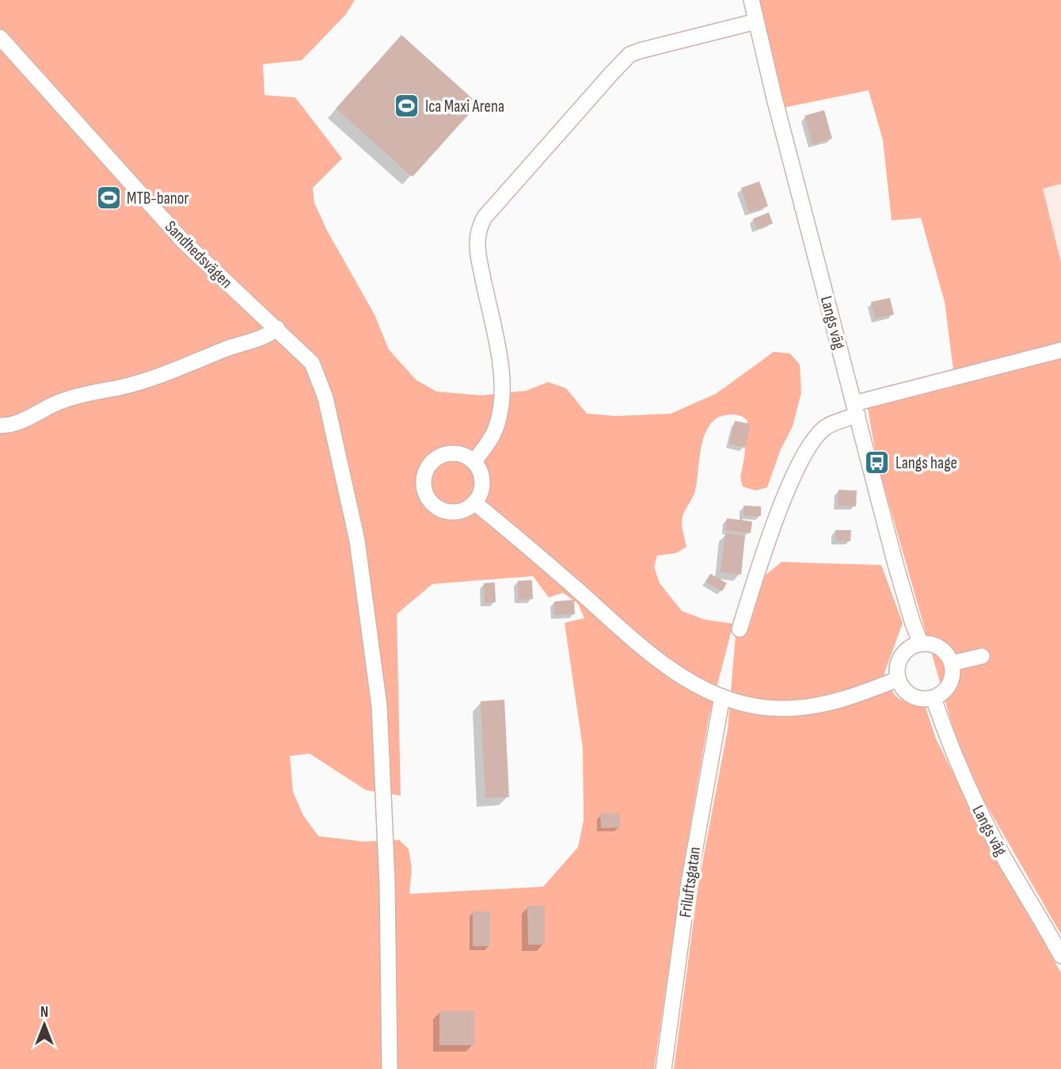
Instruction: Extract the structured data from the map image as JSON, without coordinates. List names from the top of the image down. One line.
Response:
{"streets":{"street":["Sandhedsvägen","Langs väg","Friluftsgatan"]},"places":{"sports":["Ica Maxi Arena","MTB-banor"],"bus stop":["Langs hage"]},"north":"top"}
